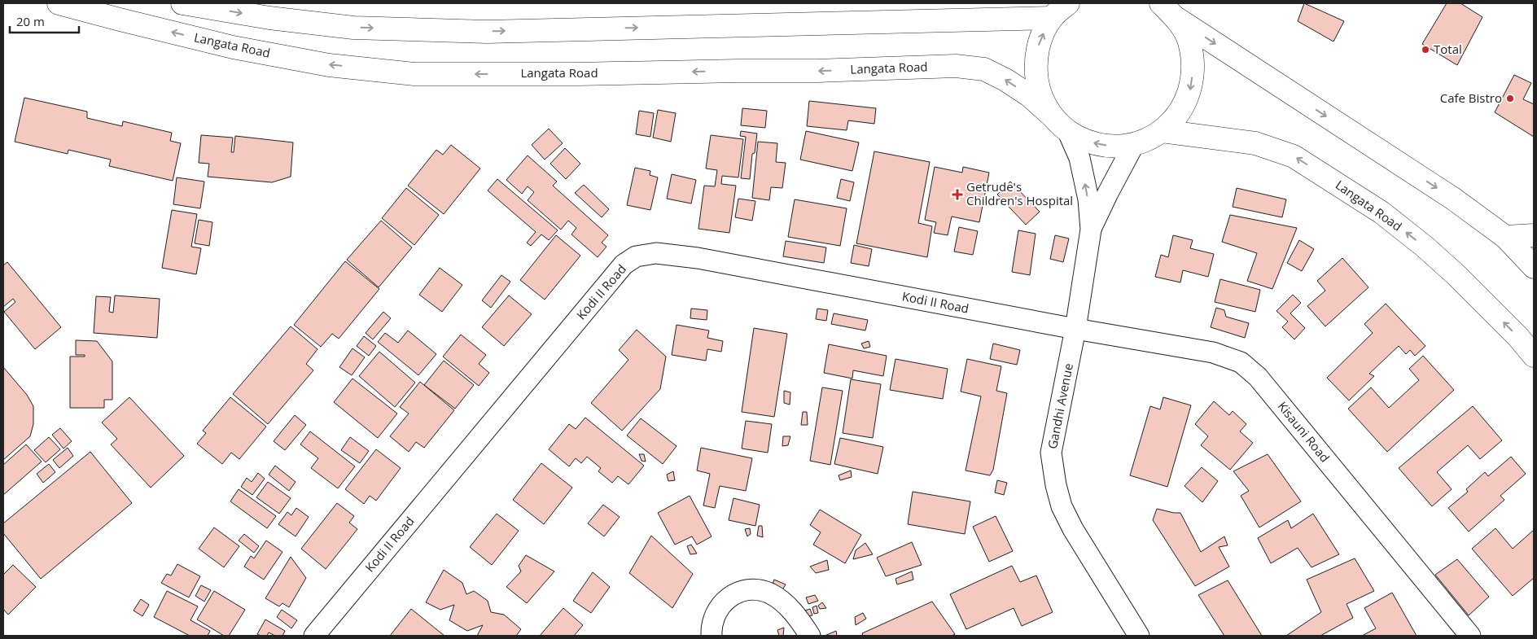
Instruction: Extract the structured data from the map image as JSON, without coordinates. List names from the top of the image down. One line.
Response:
{"streets":{"main road":["Langata Road"],"street":["Kodi II Road","Gandhi Avenue","Kisauni Road"]},"crossings":[["Kodi II Road","Gandhi Avenue"],["Kodi II Road","Kisauni Road"],["Gandhi Avenue","Kisauni Road"]],"places":{"other":["Total","Cafe Bistro"],"health":["Getrude's Children's Hospital"]},"scale_bar":"20 m"}
